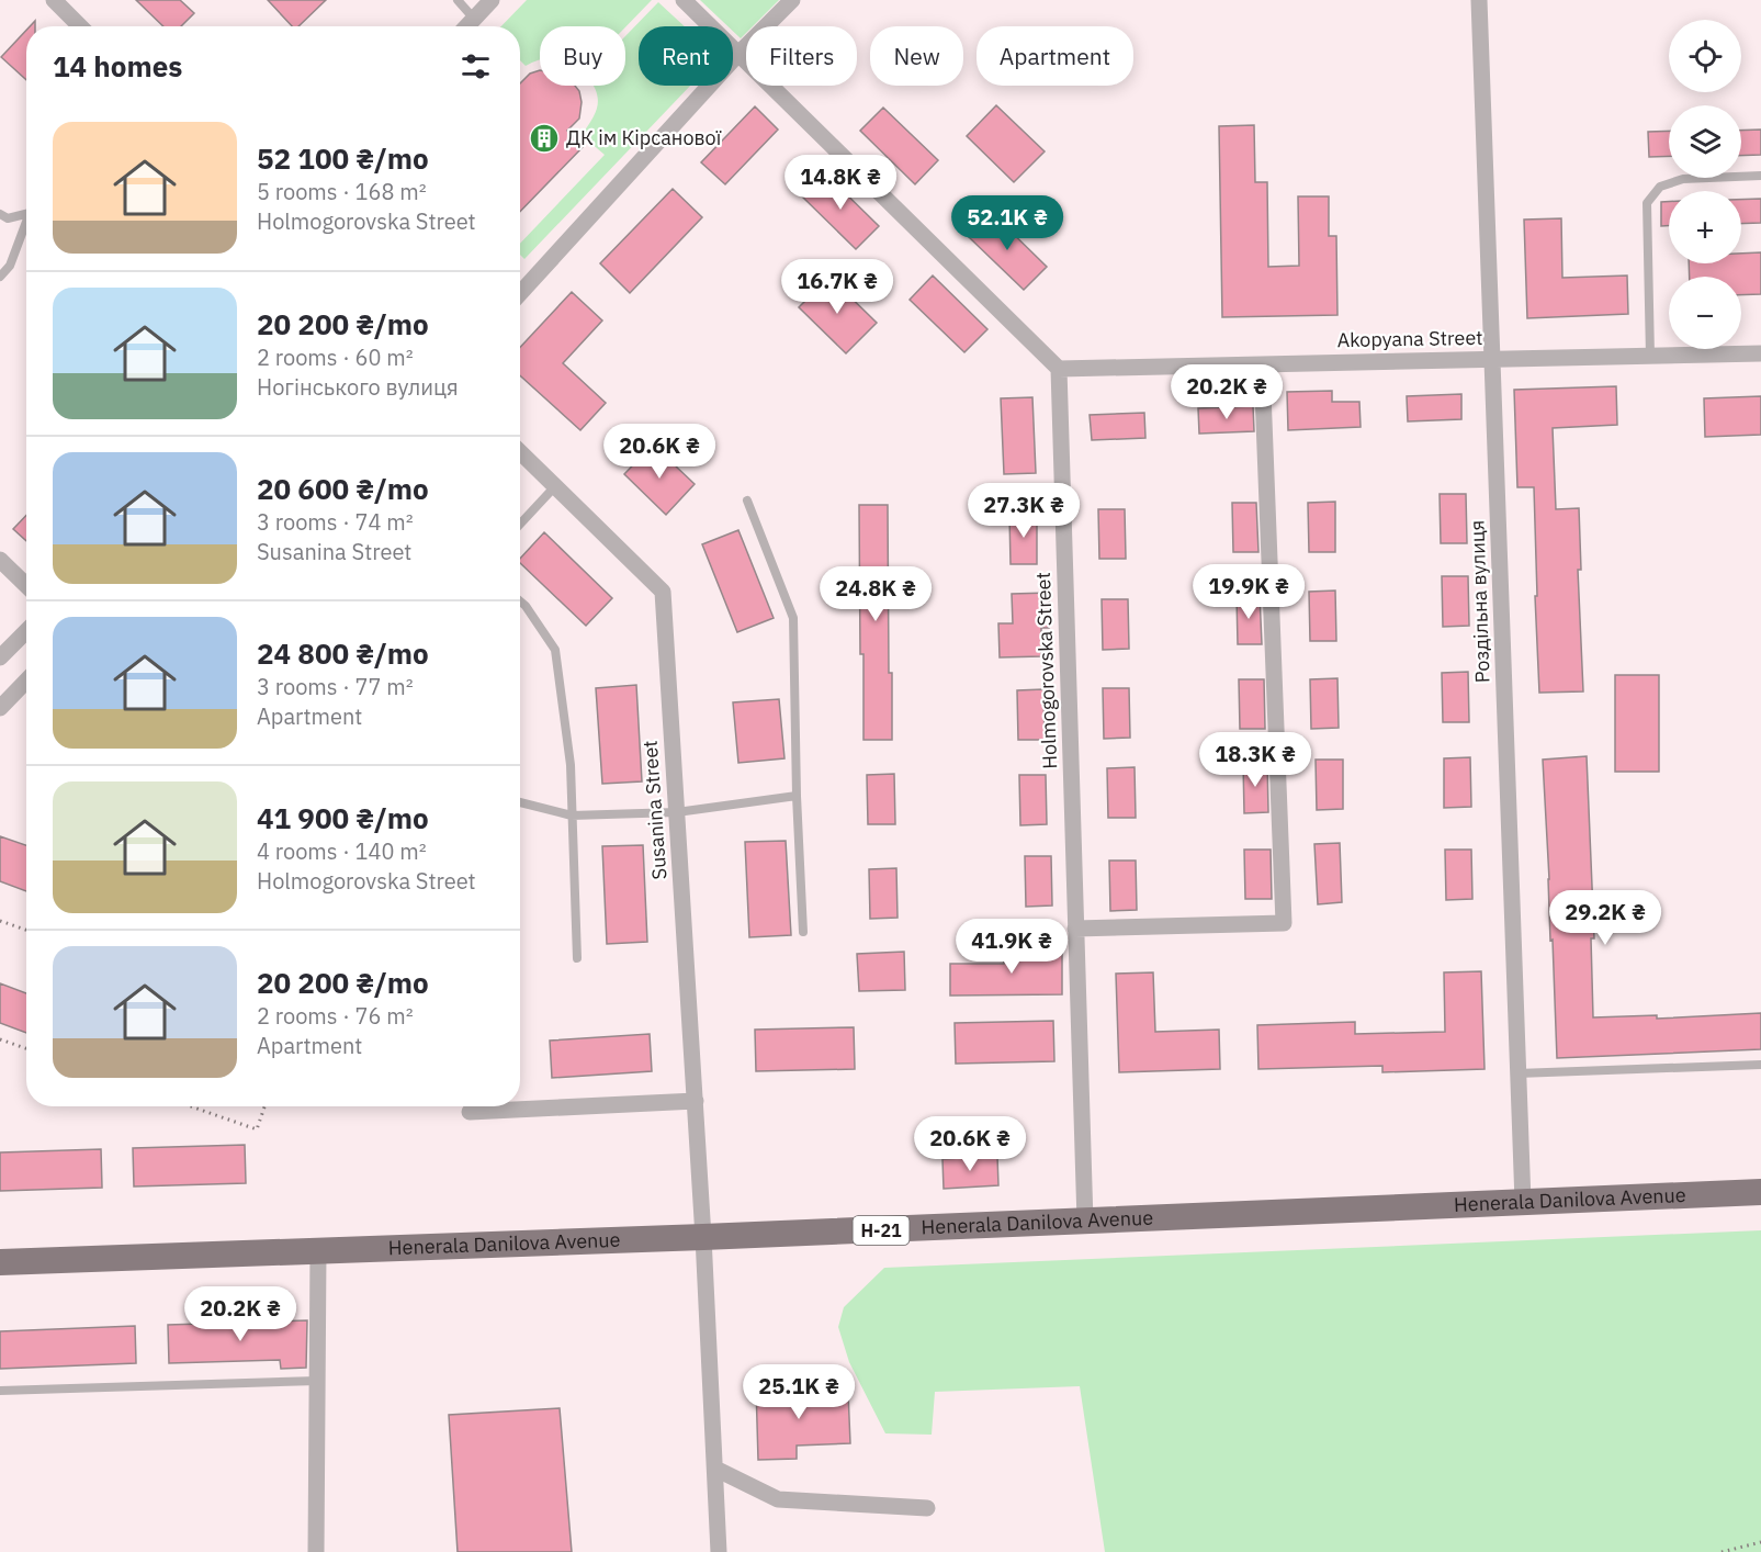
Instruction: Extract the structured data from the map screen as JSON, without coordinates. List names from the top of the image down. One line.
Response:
{"streets":{"main road":["Henerala Danilova Avenue","Н-21"],"street":["Akopyana Street","Роздільна вулиця","Holmogorovska Street","Susanina Street"]},"crossings":[["Akopyana Street","Роздільна вулиця"],["Akopyana Street","Holmogorovska Street"],["Роздільна вулиця","Henerala Danilova Avenue"],["Holmogorovska Street","Henerala Danilova Avenue"],["Susanina Street","Henerala Danilova Avenue"]],"places":{"building":["ДК ім Кірсанової"]},"page":{"map_buttons":["+","−"],"chip":["Buy","Rent","Filters","New","Apartment"],"heading":"14 homes","list":[{"name":"52 100 ₴/mo","note":"5 rooms · 168 m² · Holmogorovska Street"},{"name":"20 200 ₴/mo","note":"2 rooms · 60 m² · Ногінського вулиця"},{"name":"20 600 ₴/mo","note":"3 rooms · 74 m² · Susanina Street"},{"name":"24 800 ₴/mo","note":"3 rooms · 77 m² · Apartment"},{"name":"41 900 ₴/mo","note":"4 rooms · 140 m² · Holmogorovska Street"},{"name":"20 200 ₴/mo","note":"2 rooms · 76 m² · Apartment"}],"price":["14.8K ₴","52.1K ₴","16.7K ₴","20.2K ₴","20.6K ₴","27.3K ₴","19.9K ₴","24.8K ₴","18.3K ₴","29.2K ₴","41.9K ₴","20.6K ₴","20.2K ₴","25.1K ₴"]}}
